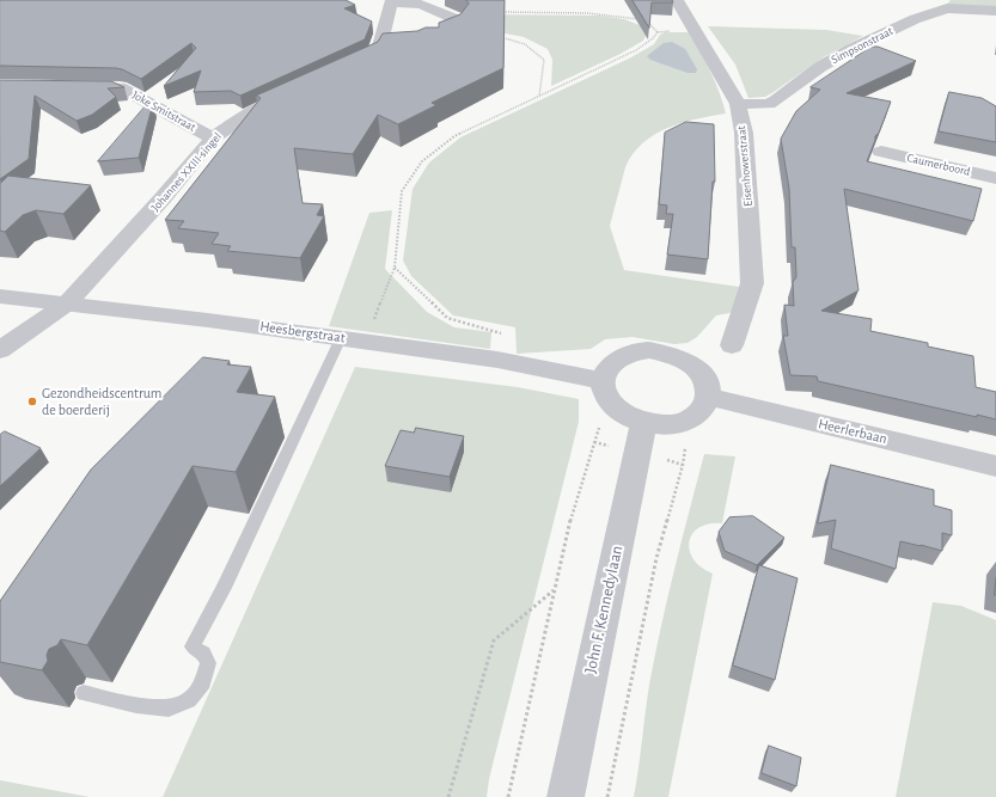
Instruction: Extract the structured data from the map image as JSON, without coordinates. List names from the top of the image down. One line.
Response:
{"streets":{"street":["Simpsonstraat","Joke Smitstraat","Caumerboord","Eisenhowerstraat","Johannes XXIII-singel","Heesbergstraat","Heerlerbaan","John F. Kennedylaan"]},"crossings":[["Simpsonstraat","Eisenhowerstraat"],["Joke Smitstraat","Johannes XXIII-singel"],["Johannes XXIII-singel","Heesbergstraat"],["Heesbergstraat","Heerlerbaan"],["Heesbergstraat","John F. Kennedylaan"],["Heerlerbaan","John F. Kennedylaan"]],"places":["Gezondheidscentrum de boerderij"]}
